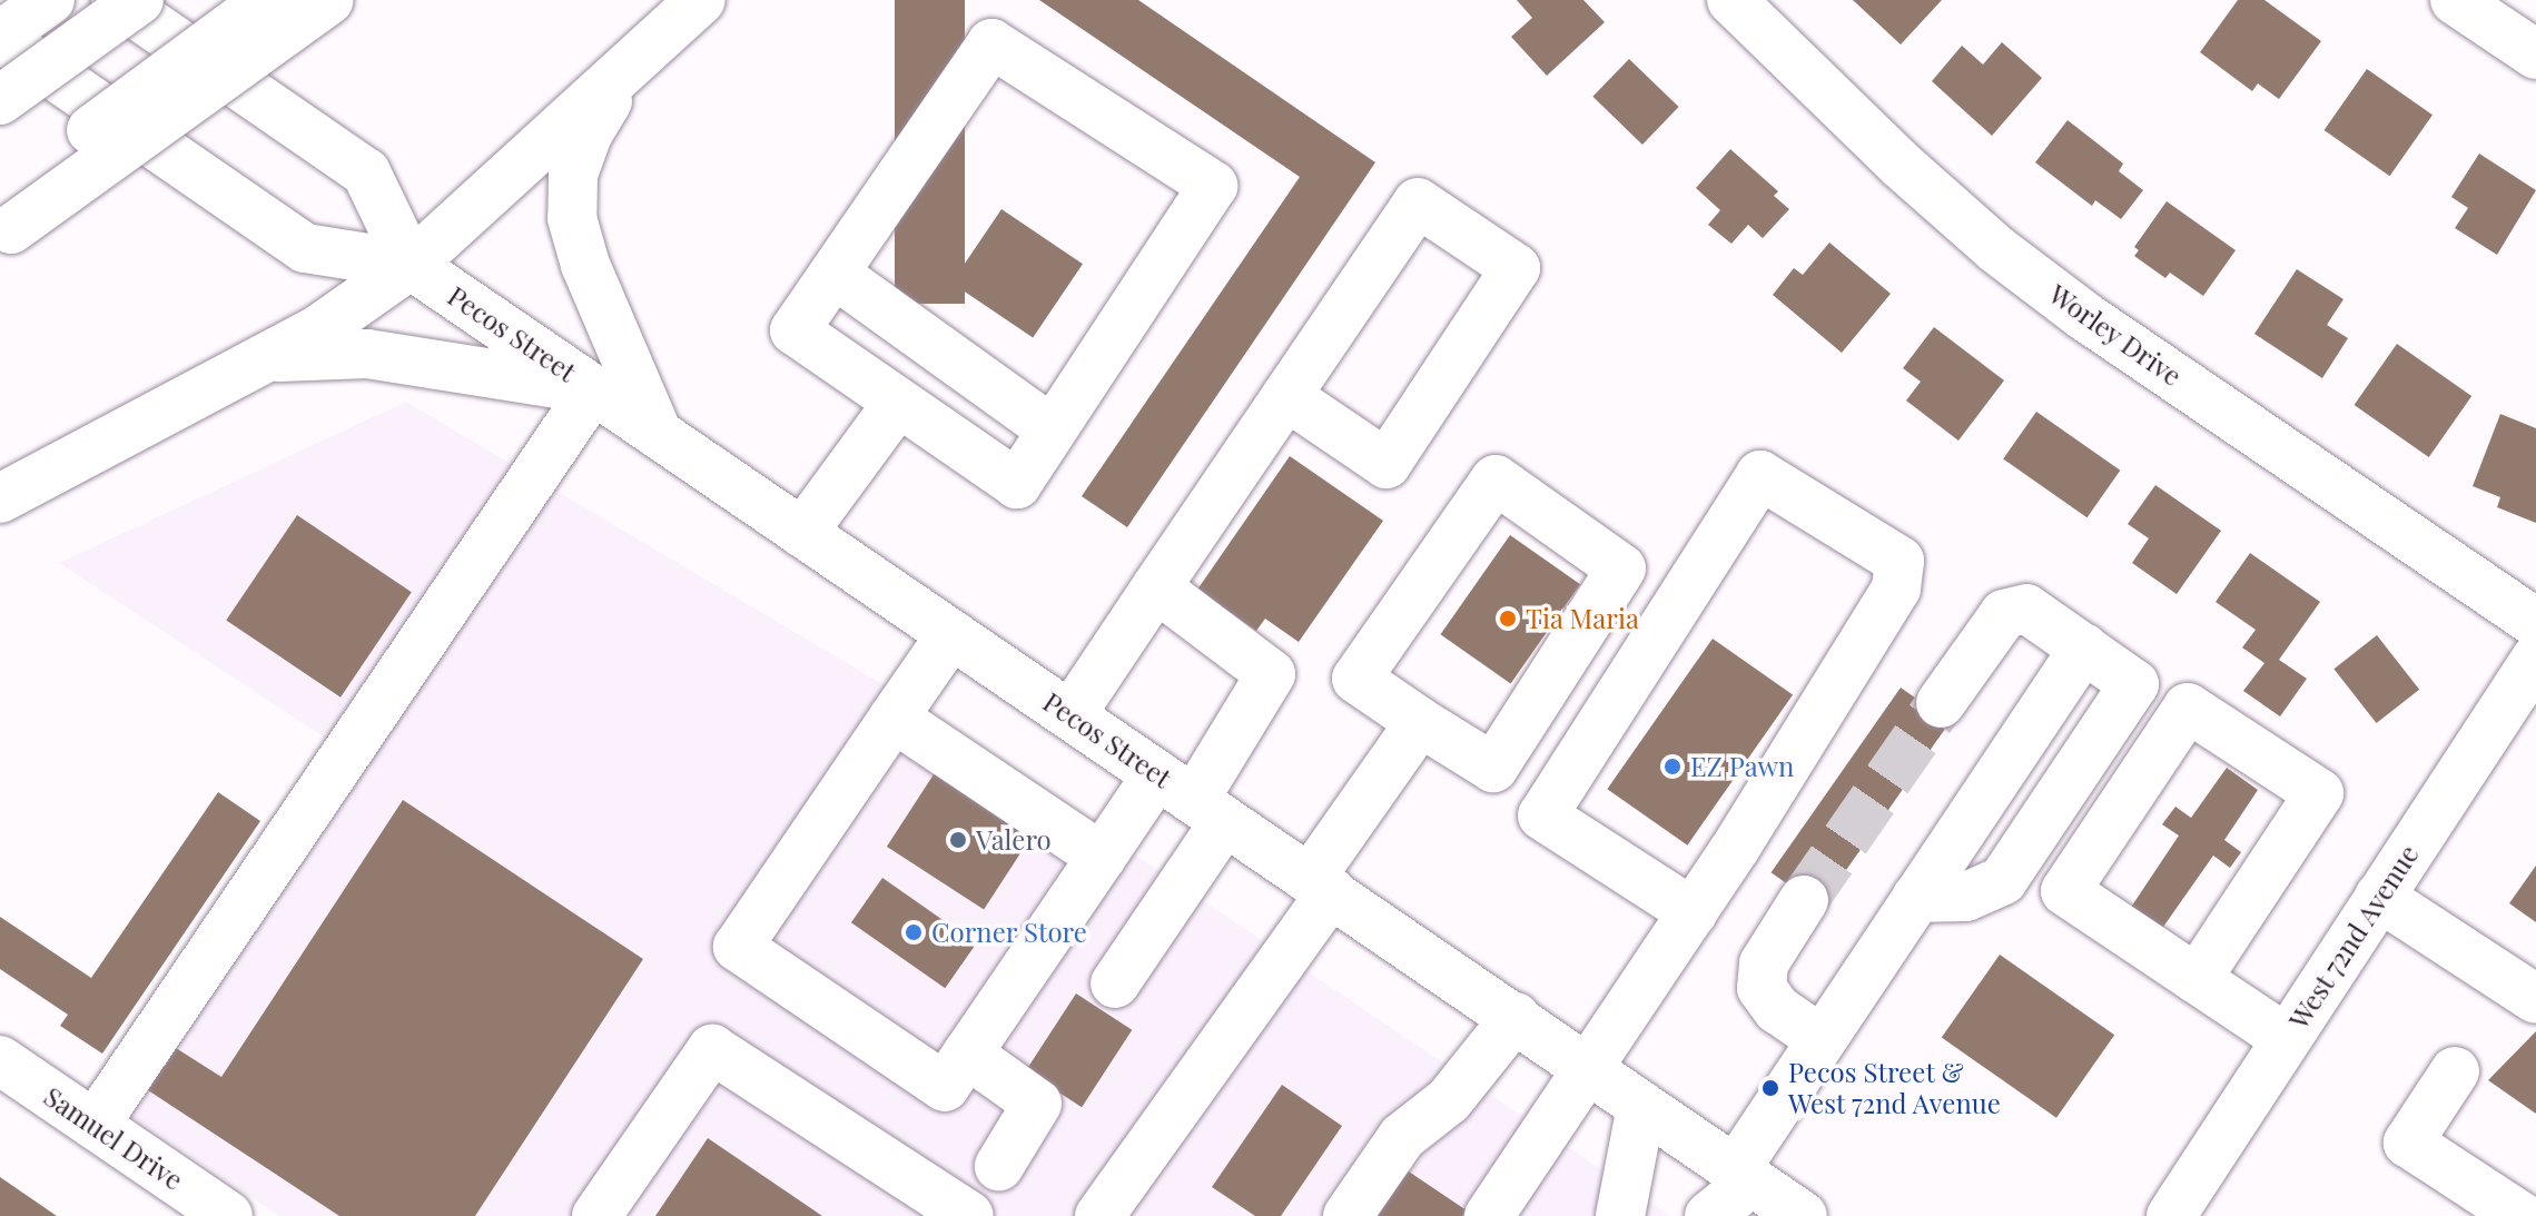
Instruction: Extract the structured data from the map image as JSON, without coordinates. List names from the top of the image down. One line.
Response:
{"streets":{"main road":["Pecos Street","Worley Drive","West 72nd Avenue","Samuel Drive"]},"places":["Tia Maria","EZ Pawn","Valero","Corner Store","Pecos Street & West 72nd Avenue"]}
